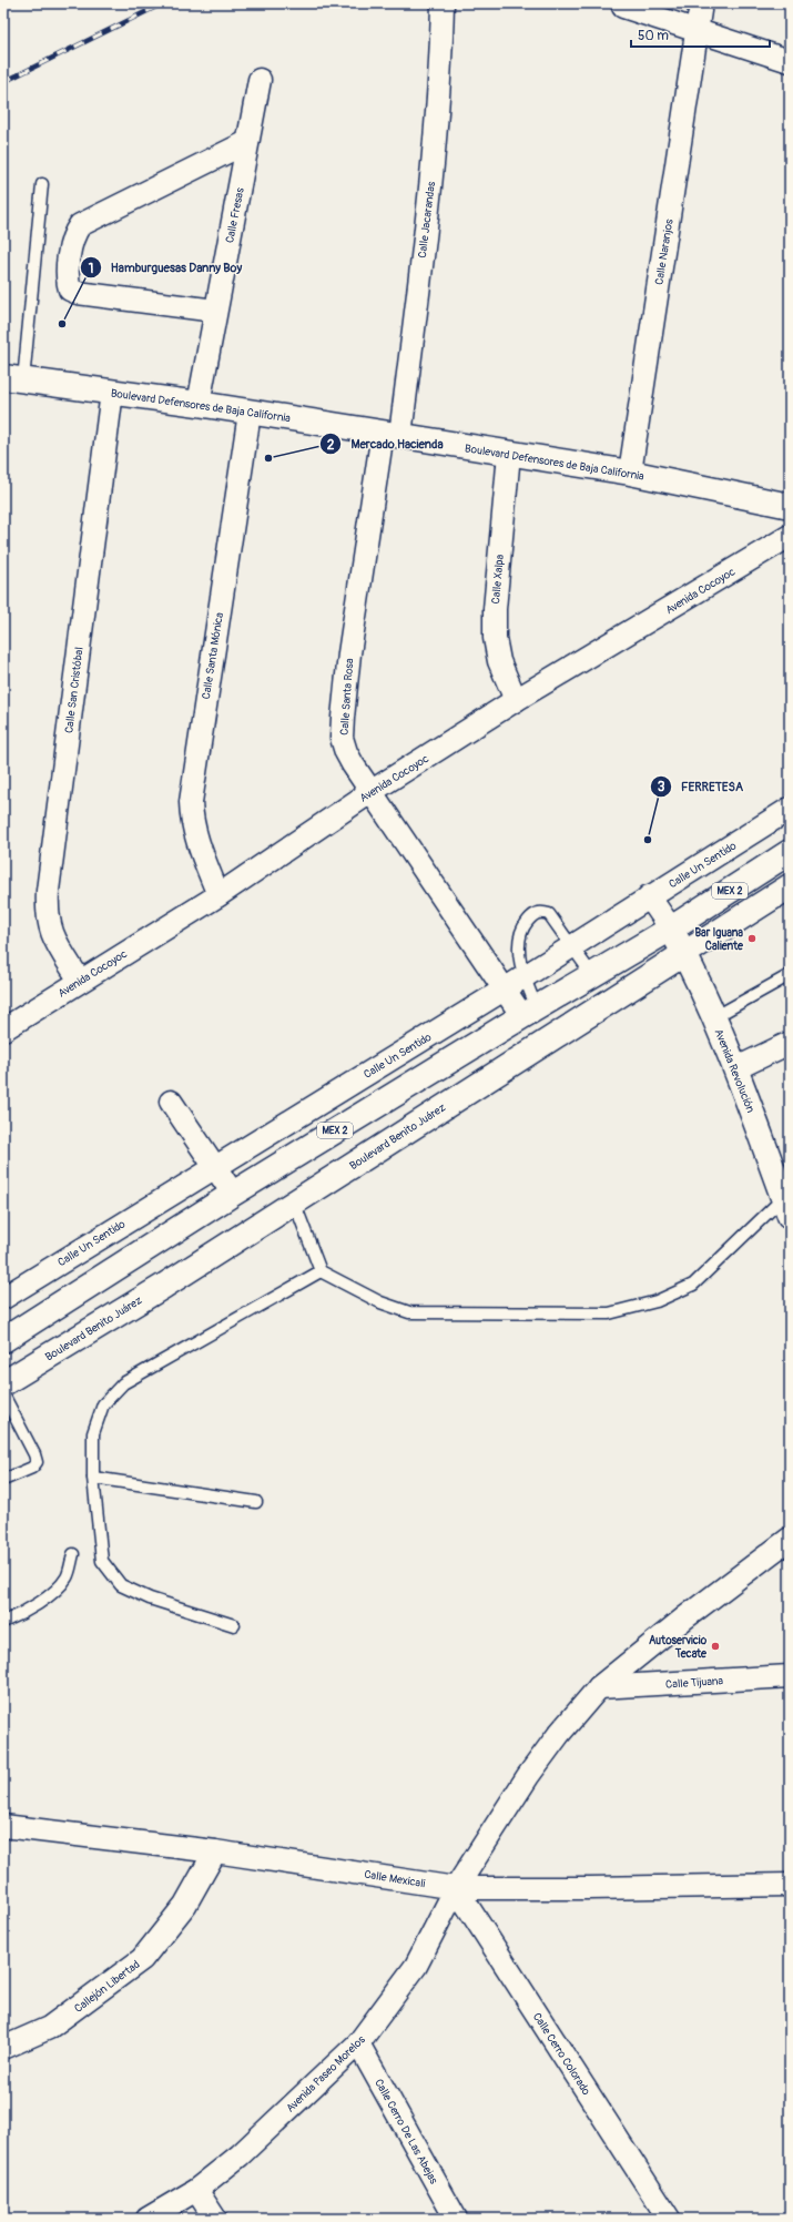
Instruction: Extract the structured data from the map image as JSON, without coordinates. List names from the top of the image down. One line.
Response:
{"streets":{"main road":["Boulevard Defensores de Baja California","MEX 2","Avenida Revolución","Boulevard Benito Juárez"],"street":["Calle Fresas","Calle Jacarandas","Calle Naranjos","Calle Xalpa","Avenida Cocoyoc","Calle Santa Mónica","Calle San Cristóbal","Calle Santa Rosa","Calle Un Sentido","Calle Tijuana","Calle Mexicali","Callejón Libertad","Calle Cerro Colorado","Avenida Paseo Morelos","Calle Cerro De Las Abejas"]},"crossings":[["Calle Fresas","Boulevard Defensores de Baja California"],["Calle Jacarandas","Boulevard Defensores de Baja California"],["Calle Jacarandas","Calle Santa Rosa"],["Calle Naranjos","Boulevard Defensores de Baja California"],["Boulevard Defensores de Baja California","Calle Xalpa"],["Boulevard Defensores de Baja California","Calle Santa Mónica"],["Boulevard Defensores de Baja California","Calle San Cristóbal"],["Boulevard Defensores de Baja California","Calle Santa Rosa"],["Calle Xalpa","Avenida Cocoyoc"],["Avenida Cocoyoc","Calle Santa Mónica"],["Avenida Cocoyoc","Calle San Cristóbal"],["Avenida Cocoyoc","Calle Santa Rosa"],["Calle Santa Rosa","Calle Un Sentido"],["Calle Santa Rosa","MEX 2"],["MEX 2","Avenida Revolución"],["Avenida Revolución","Boulevard Benito Juárez"],["Calle Tijuana","Avenida Paseo Morelos"],["Calle Mexicali","Callejón Libertad"],["Calle Mexicali","Calle Cerro Colorado"],["Calle Mexicali","Avenida Paseo Morelos"],["Calle Cerro Colorado","Avenida Paseo Morelos"],["Avenida Paseo Morelos","Calle Cerro De Las Abejas"]],"places":["Hamburguesas Danny Boy","Mercado Hacienda","FERRETESA","Bar Iguana Caliente","Autoservicio Tecate"],"scale_bar":"50 m"}
